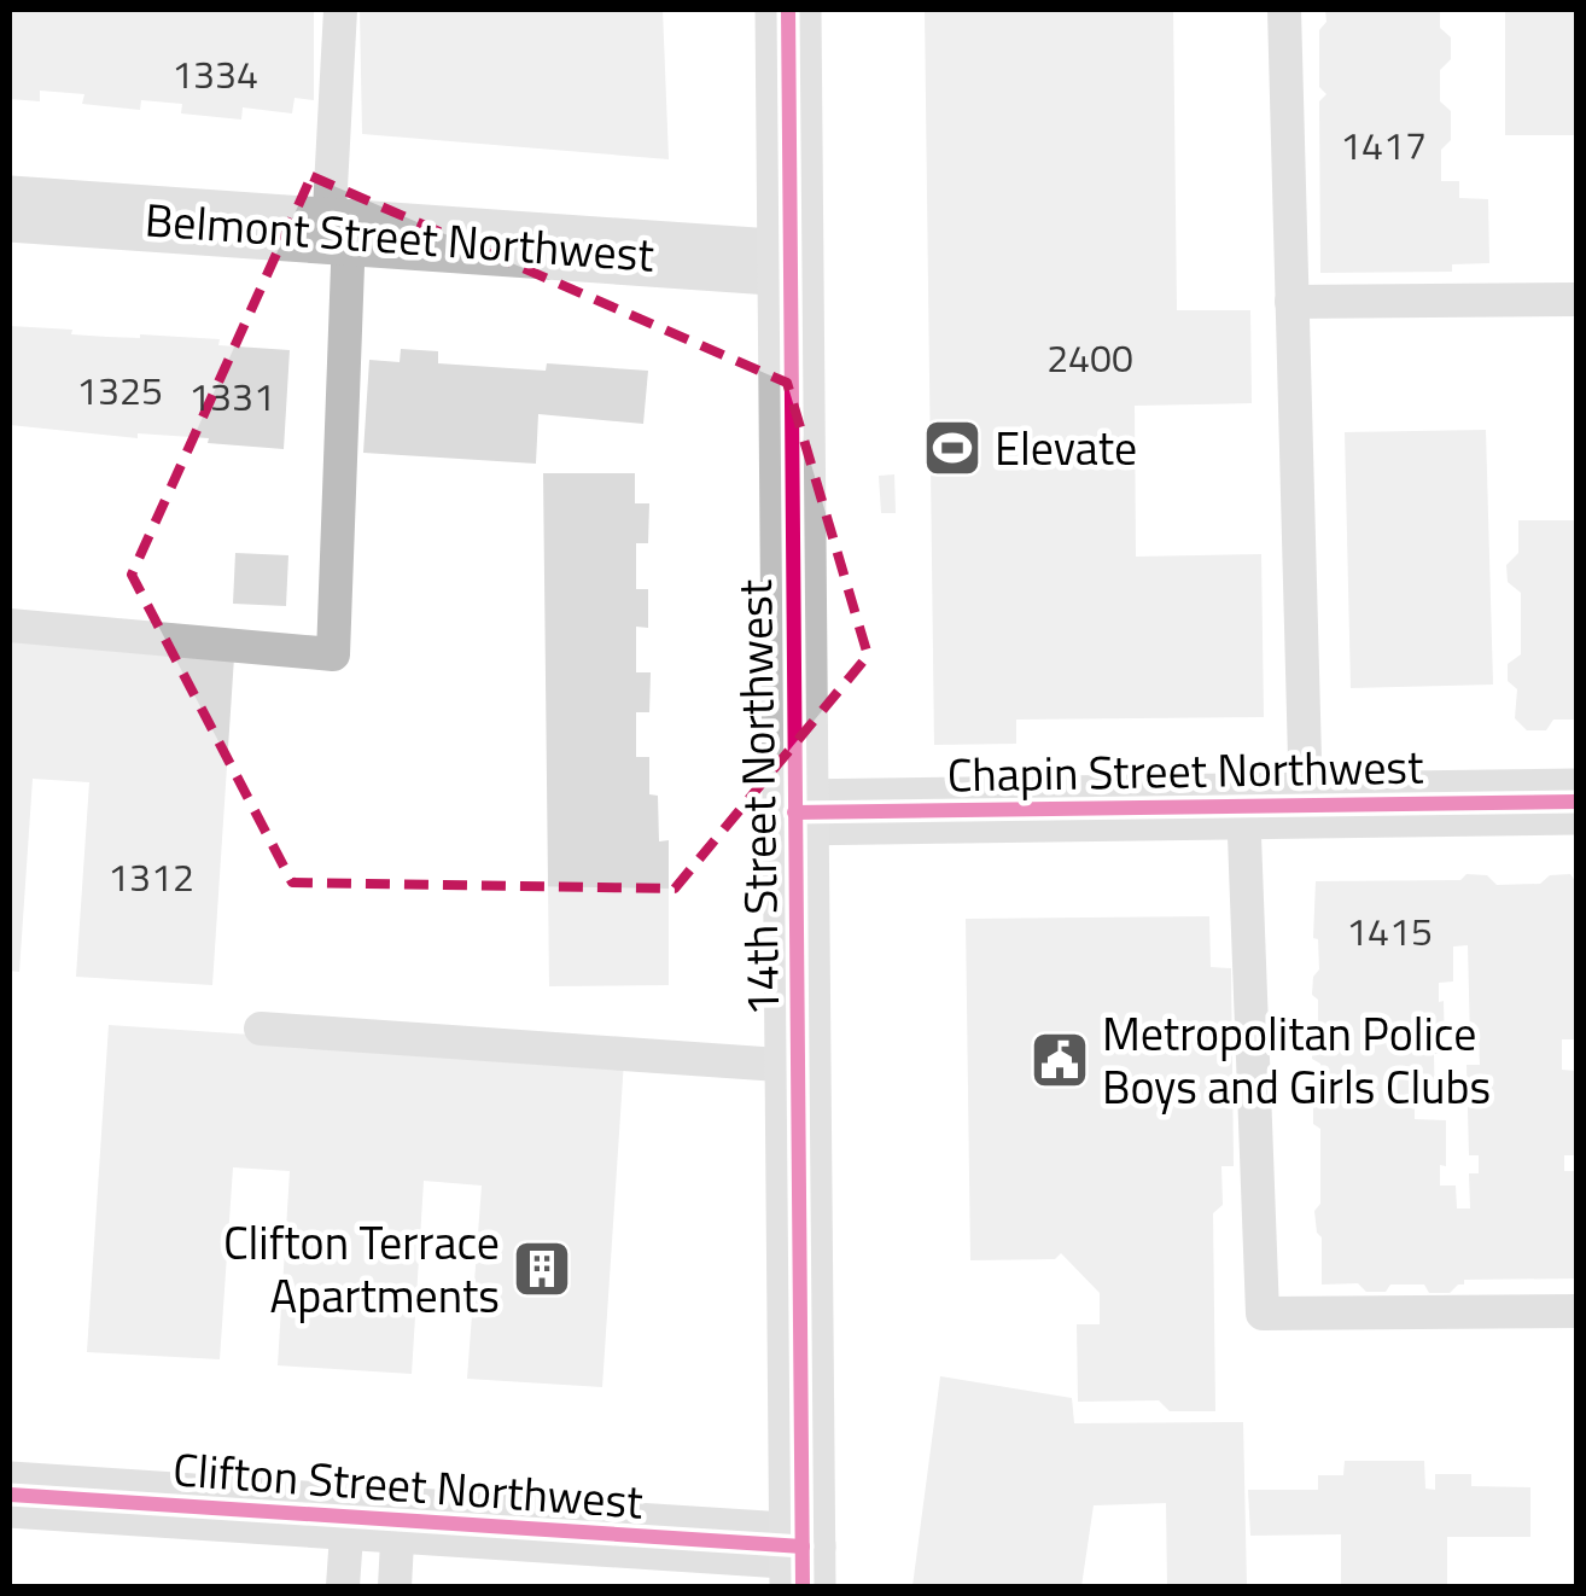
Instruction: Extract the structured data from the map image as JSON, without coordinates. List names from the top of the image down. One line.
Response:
{"streets":{"main road":["14th Street Northwest"],"street":["Belmont Street Northwest","Chapin Street Northwest","Clifton Street Northwest"]},"crossings":[["Belmont Street Northwest","14th Street Northwest"],["Chapin Street Northwest","14th Street Northwest"],["14th Street Northwest","Clifton Street Northwest"]],"places":{"sports":["Elevate"],"public building":["Metropolitan Police Boys and Girls Clubs"],"building":["Clifton Terrace Apartments"]},"house_numbers":["1334","1417","2400","1325","1331","1312","1415"]}
